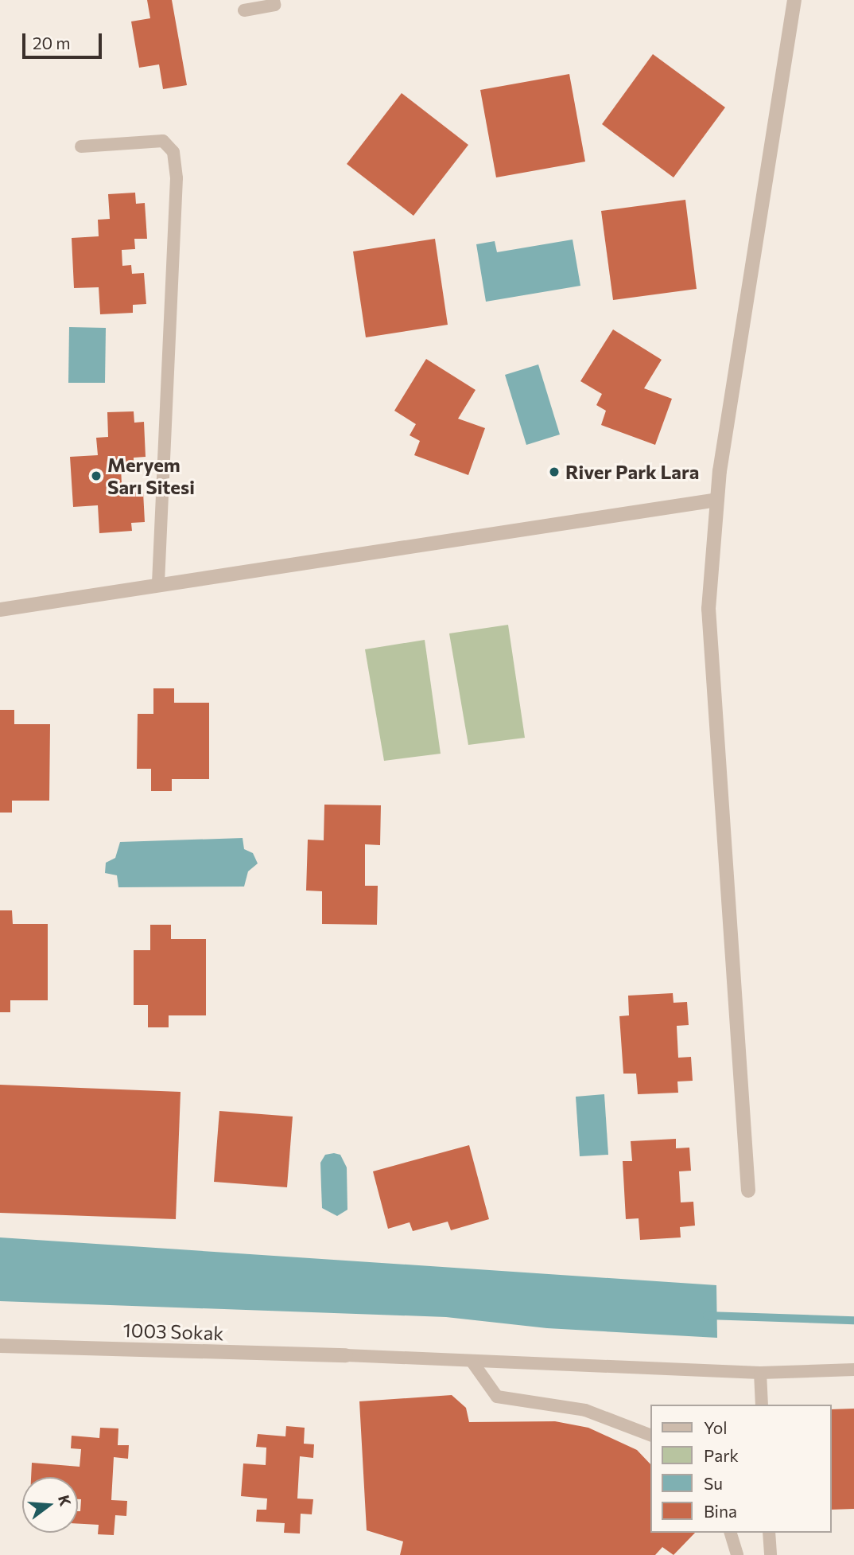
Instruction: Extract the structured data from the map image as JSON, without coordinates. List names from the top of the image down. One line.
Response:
{"streets":{"street":["1003 Sokak"]},"places":["River Park Lara","Meryem Sarı Sitesi"],"legend":["Yol","Park","Su","Bina"],"scale_bar":"20 m","north":"right"}
